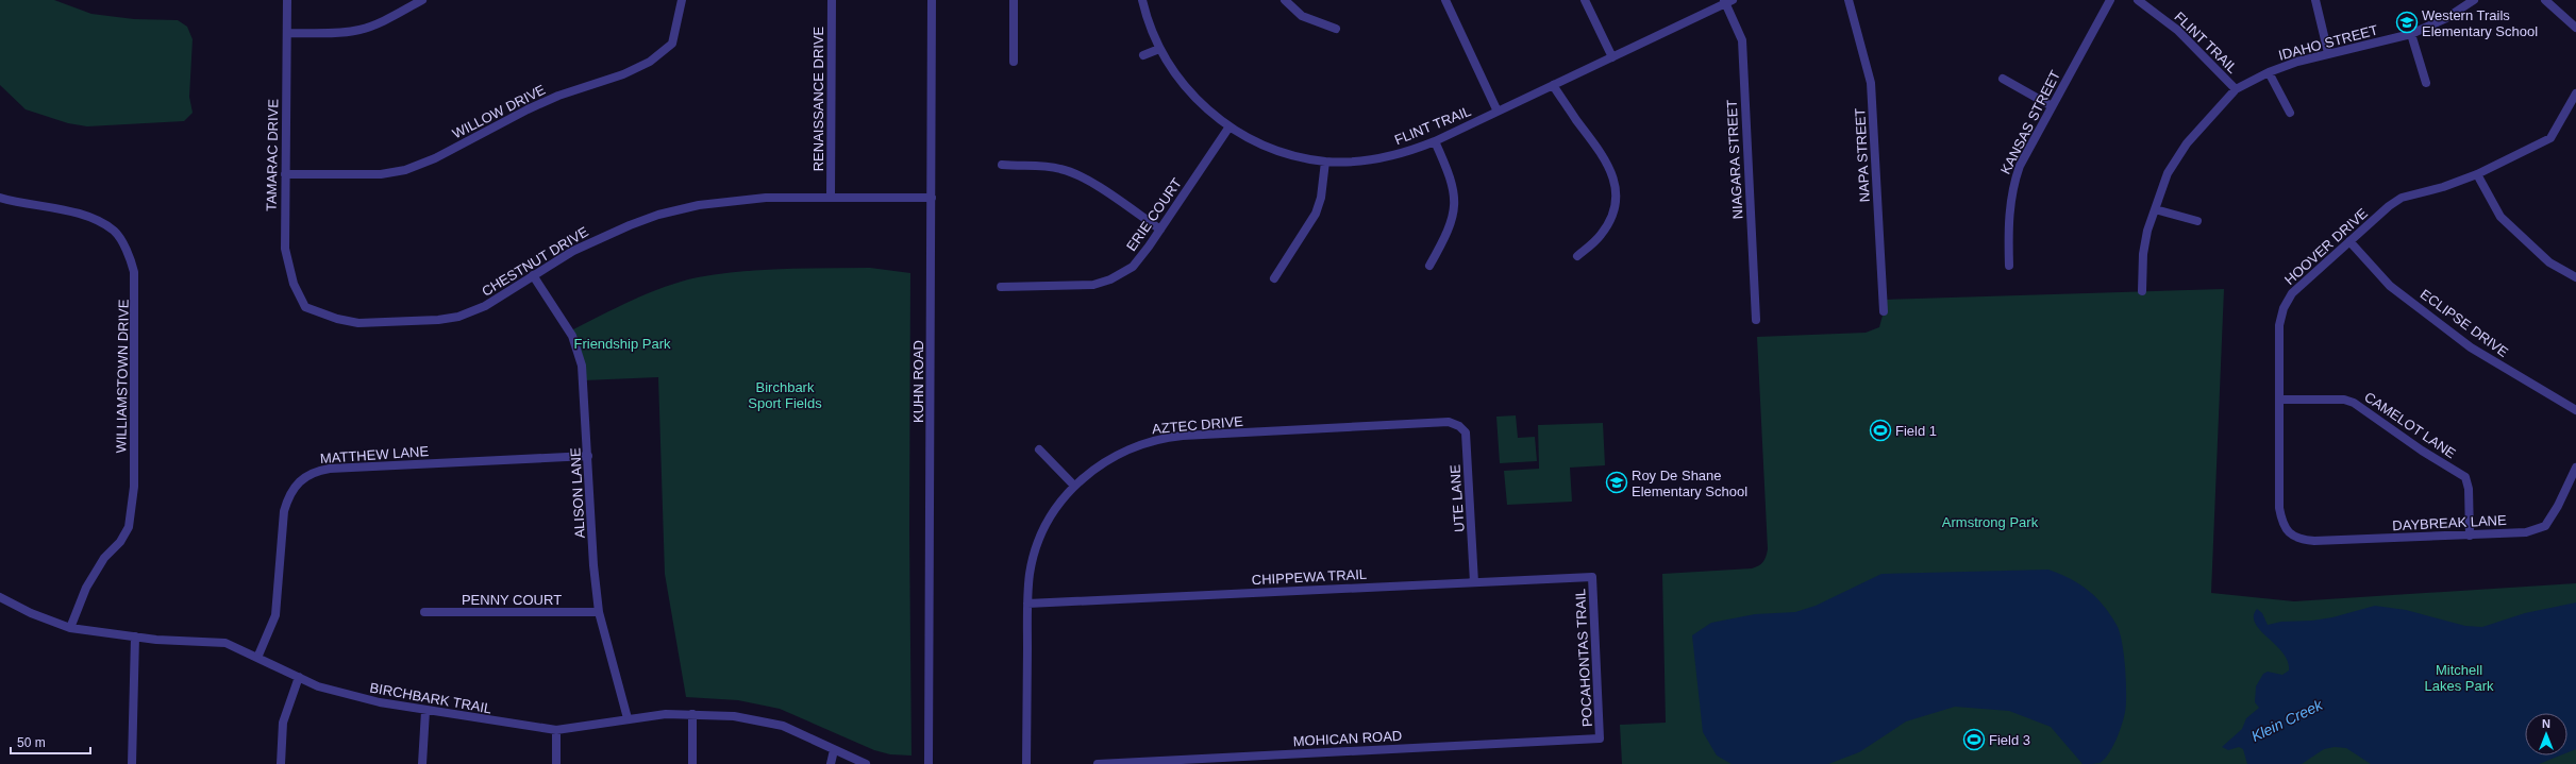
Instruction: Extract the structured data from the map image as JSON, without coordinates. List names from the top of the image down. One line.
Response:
{"streets":{"street":["FLINT TRAIL","IDAHO STREET","RENAISSANCE DRIVE","WILLOW DRIVE","KANSAS STREET","TAMARAC DRIVE","NAPA STREET","NIAGARA STREET","ERIE COURT","HOOVER DRIVE","CHESTNUT DRIVE","ECLIPSE DRIVE","WILLIAMSTOWN DRIVE","KUHN ROAD","AZTEC DRIVE","CAMELOT LANE","MATTHEW LANE","ALISON LANE","UTE LANE","DAYBREAK LANE","CHIPPEWA TRAIL","PENNY COURT","POCAHONTAS TRAIL","BIRCHBARK TRAIL","MOHICAN ROAD"]},"crossings":[["FLINT TRAIL","IDAHO STREET"],["FLINT TRAIL","NIAGARA STREET"],["FLINT TRAIL","ERIE COURT"],["RENAISSANCE DRIVE","CHESTNUT DRIVE"],["WILLOW DRIVE","TAMARAC DRIVE"],["TAMARAC DRIVE","CHESTNUT DRIVE"],["HOOVER DRIVE","ECLIPSE DRIVE"],["HOOVER DRIVE","CAMELOT LANE"],["HOOVER DRIVE","DAYBREAK LANE"],["CHESTNUT DRIVE","KUHN ROAD"],["CHESTNUT DRIVE","ALISON LANE"],["WILLIAMSTOWN DRIVE","BIRCHBARK TRAIL"],["AZTEC DRIVE","UTE LANE"],["AZTEC DRIVE","CHIPPEWA TRAIL"],["CAMELOT LANE","DAYBREAK LANE"],["MATTHEW LANE","ALISON LANE"],["MATTHEW LANE","BIRCHBARK TRAIL"],["ALISON LANE","PENNY COURT"],["ALISON LANE","BIRCHBARK TRAIL"],["UTE LANE","CHIPPEWA TRAIL"],["CHIPPEWA TRAIL","POCAHONTAS TRAIL"],["POCAHONTAS TRAIL","MOHICAN ROAD"]],"water":["Klein Creek"],"parks":["Friendship Park","Birchbark Sport Fields","Armstrong Park","Mitchell Lakes Park"],"places":{"school or university":["Western Trails Elementary School","Roy De Shane Elementary School"],"sports":["Field 1","Field 3"]},"scale_bar":"50 m","north":"top"}
